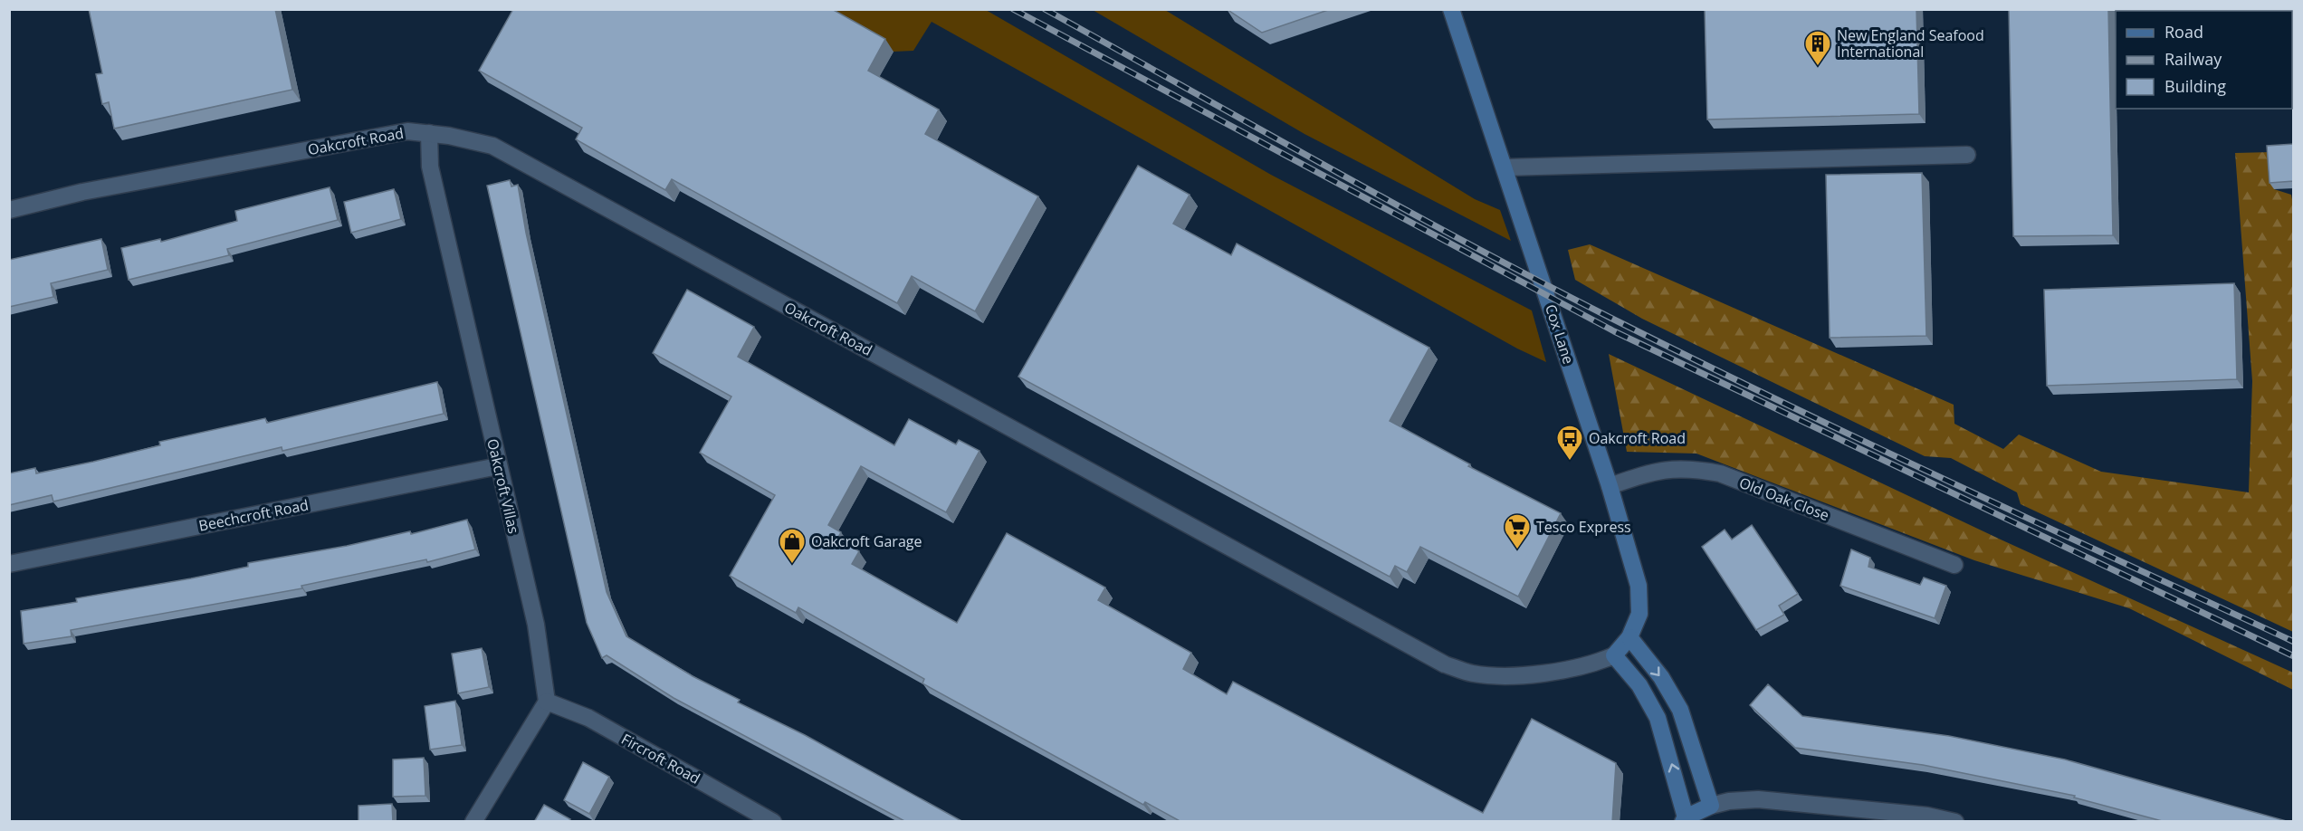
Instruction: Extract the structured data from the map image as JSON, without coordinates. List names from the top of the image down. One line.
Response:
{"streets":{"street":["Oakcroft Road","Cox Lane","Oakcroft Villas","Old Oak Close","Beechcroft Road","Fircroft Road"]},"crossings":[["Oakcroft Road","Cox Lane"],["Oakcroft Road","Oakcroft Villas"],["Cox Lane","Old Oak Close"],["Oakcroft Villas","Beechcroft Road"],["Oakcroft Villas","Fircroft Road"]],"places":{"building":["New England Seafood International"],"bus stop":["Oakcroft Road"],"supermarket":["Tesco Express"],"shop":["Oakcroft Garage"]},"legend":["Road","Railway","Building"]}
